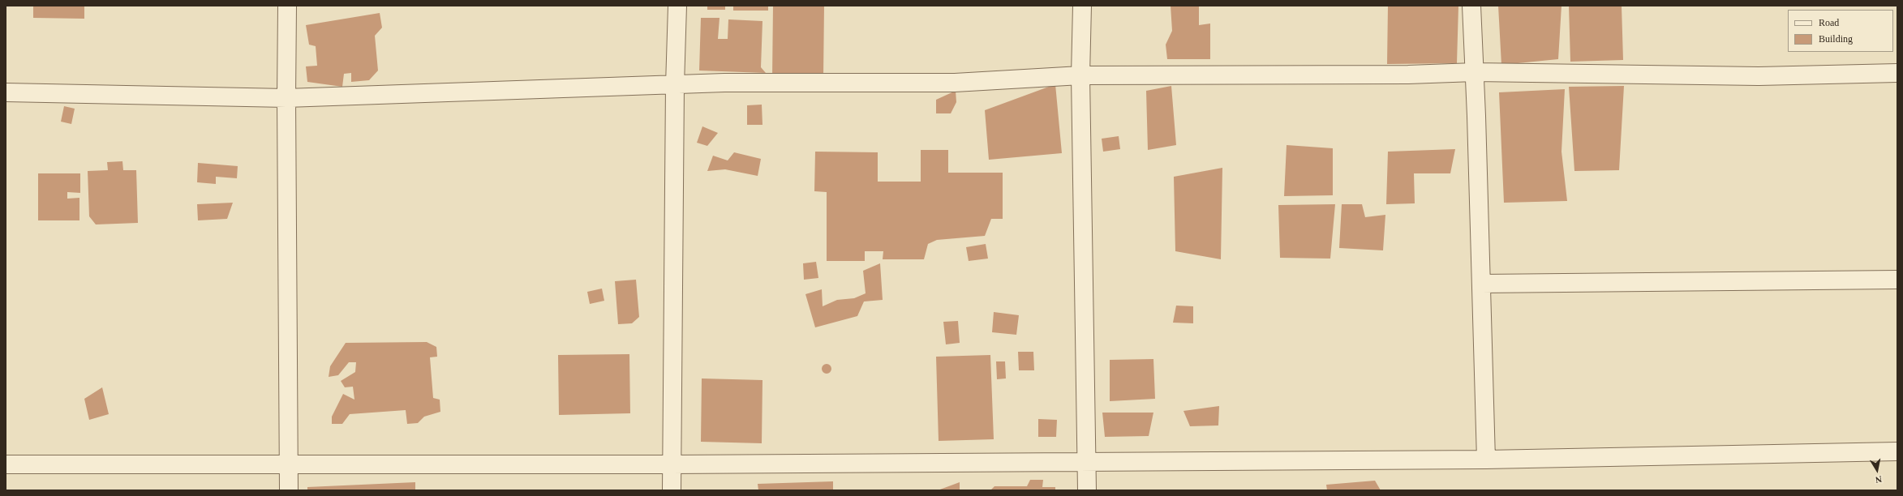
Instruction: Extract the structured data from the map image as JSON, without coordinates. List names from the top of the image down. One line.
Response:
{"legend":["Road","Building"],"north":"bottom"}
